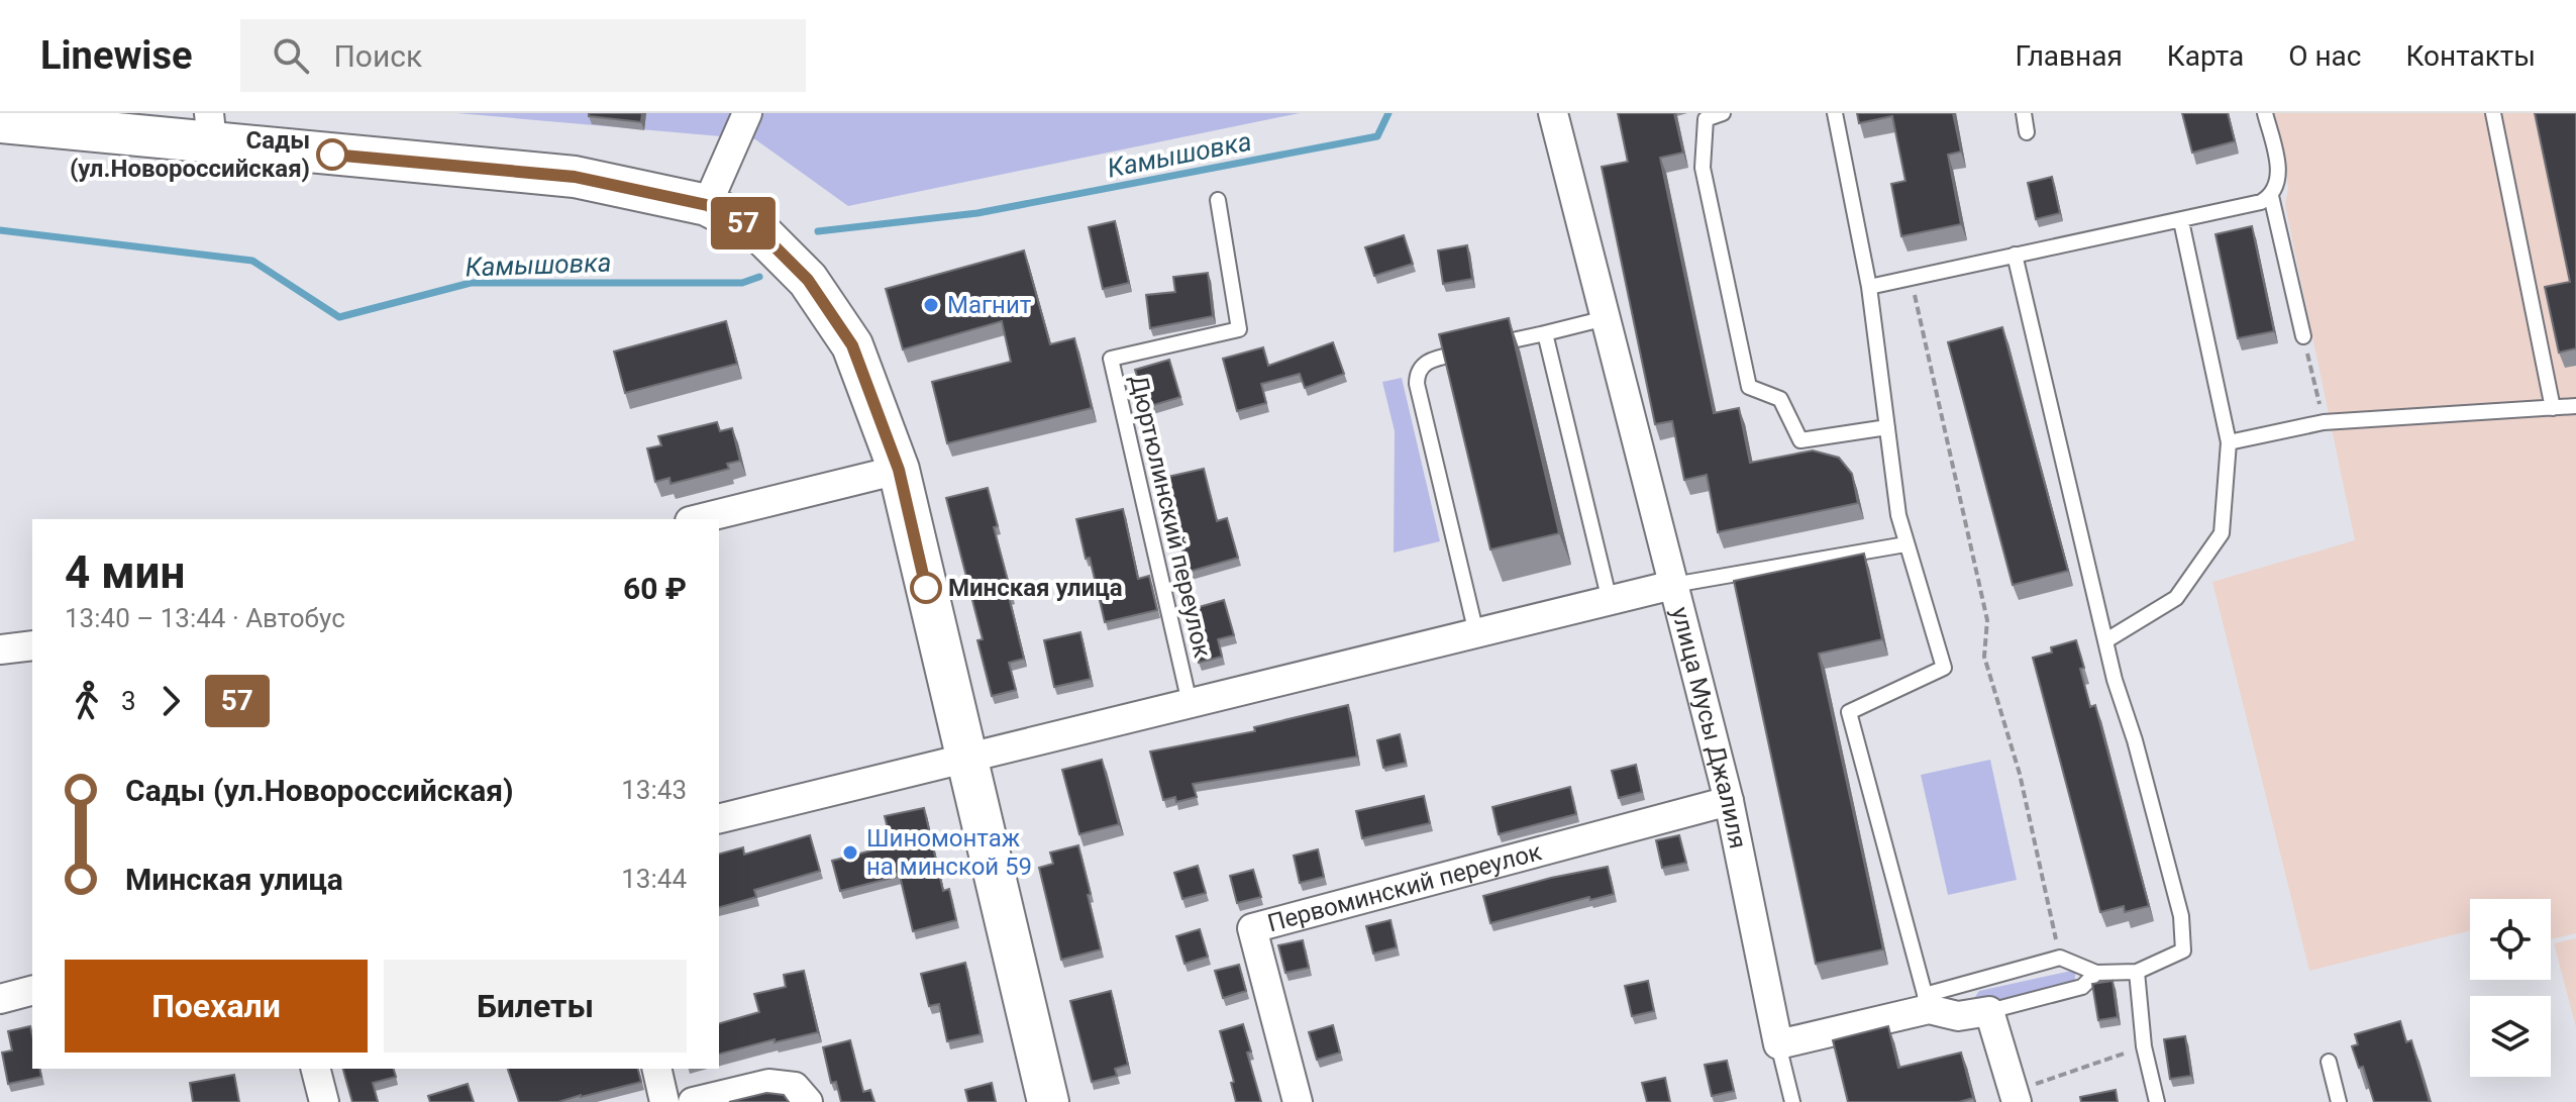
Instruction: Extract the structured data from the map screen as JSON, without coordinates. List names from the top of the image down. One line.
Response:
{"streets":{"street":["улица Мусы Джалиля","Первоминский переулок"],"lane":["Дюртюлинский переулок"]},"crossings":[["улица Мусы Джалиля","Первоминский переулок"]],"water":["Камышовка"],"places":["Сады (ул.Новороссийская)","Магнит","Минская улица","Шиномонтаж на минской 59"],"lines":["bus line 57"],"page":{"header":"Linewise","search":"Поиск","nav":["Главная","Карта","О нас","Контакты"],"on_map":"57","heading":["4 мин","13:40 – 13:44 · Автобус","60 ₽"],"legs":["3","57"],"list":[{"name":"Сады (ул.Новороссийская)","value":"13:43"},{"name":"Минская улица","value":"13:44"}],"buttons":["Поехали","Билеты"]}}
